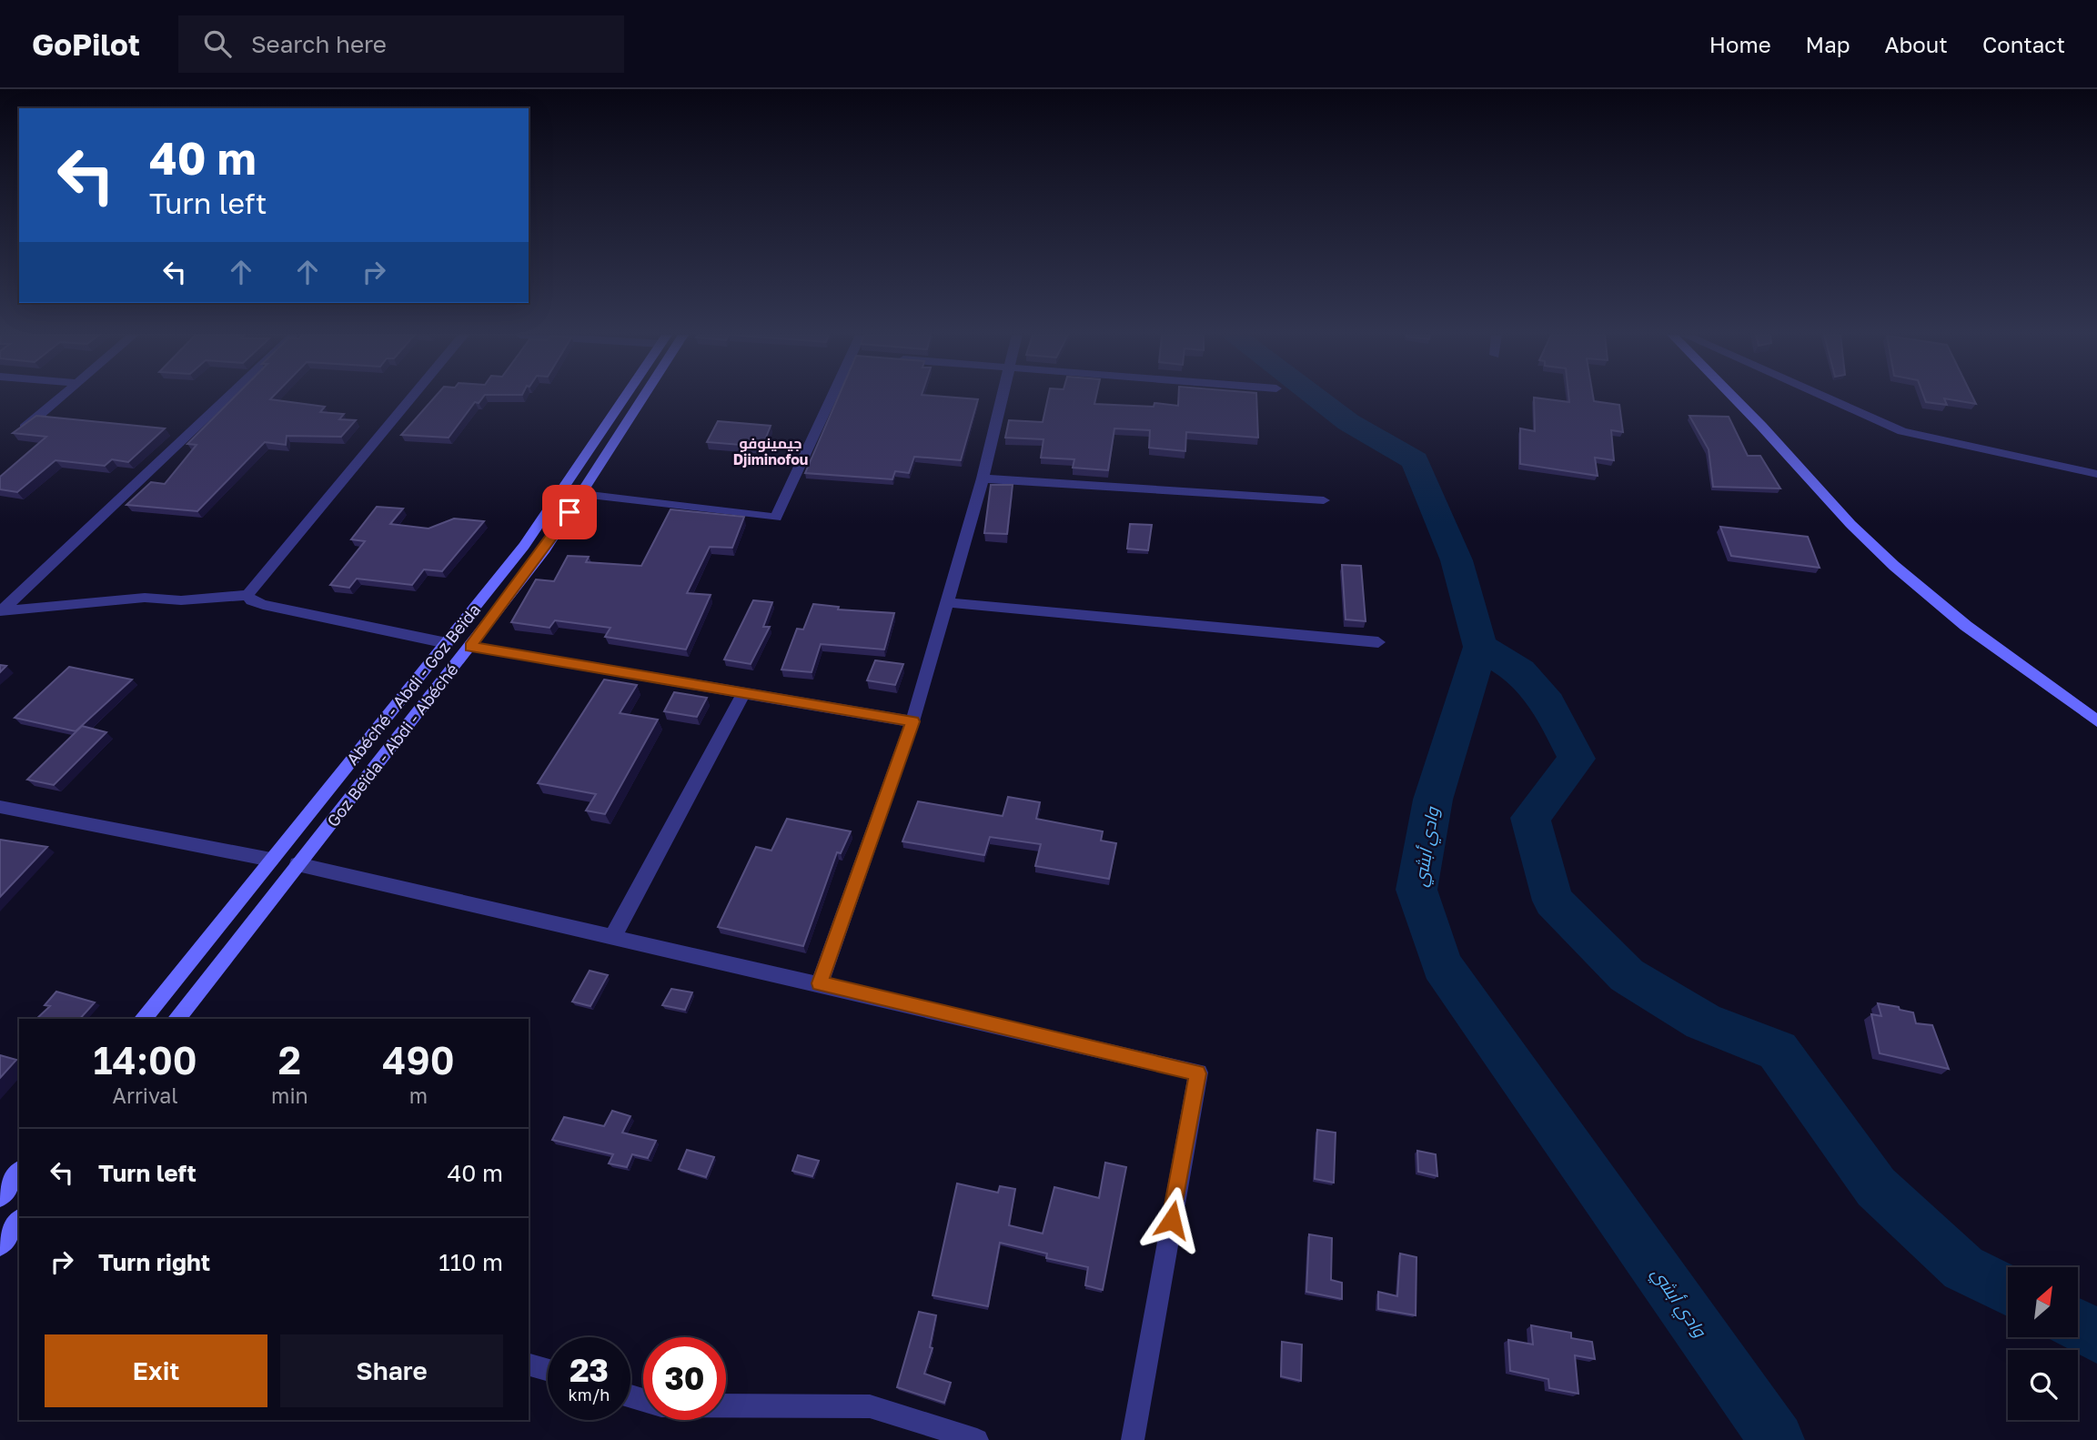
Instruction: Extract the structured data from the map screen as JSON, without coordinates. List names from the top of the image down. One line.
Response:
{"streets":{"main road":["Abéché - Abdi - Goz Beïda","Goz Beïda - Abdi - Abéché"]},"districts":["جيمينوفو Djiminofou"],"water":["وادي أبشي"],"north":"top right","page":{"header":"GoPilot","search":"Search here","nav":["Home","Map","About","Contact"],"turn":["40 m","Turn left"],"eta":["14:00","Arrival","2","min","490","m"],"list":[{"name":"Turn left","value":"40 m"},{"name":"Turn right","value":"110 m"}],"buttons":["Exit","Share"],"speed":"23 km/h","limit":"30"}}
